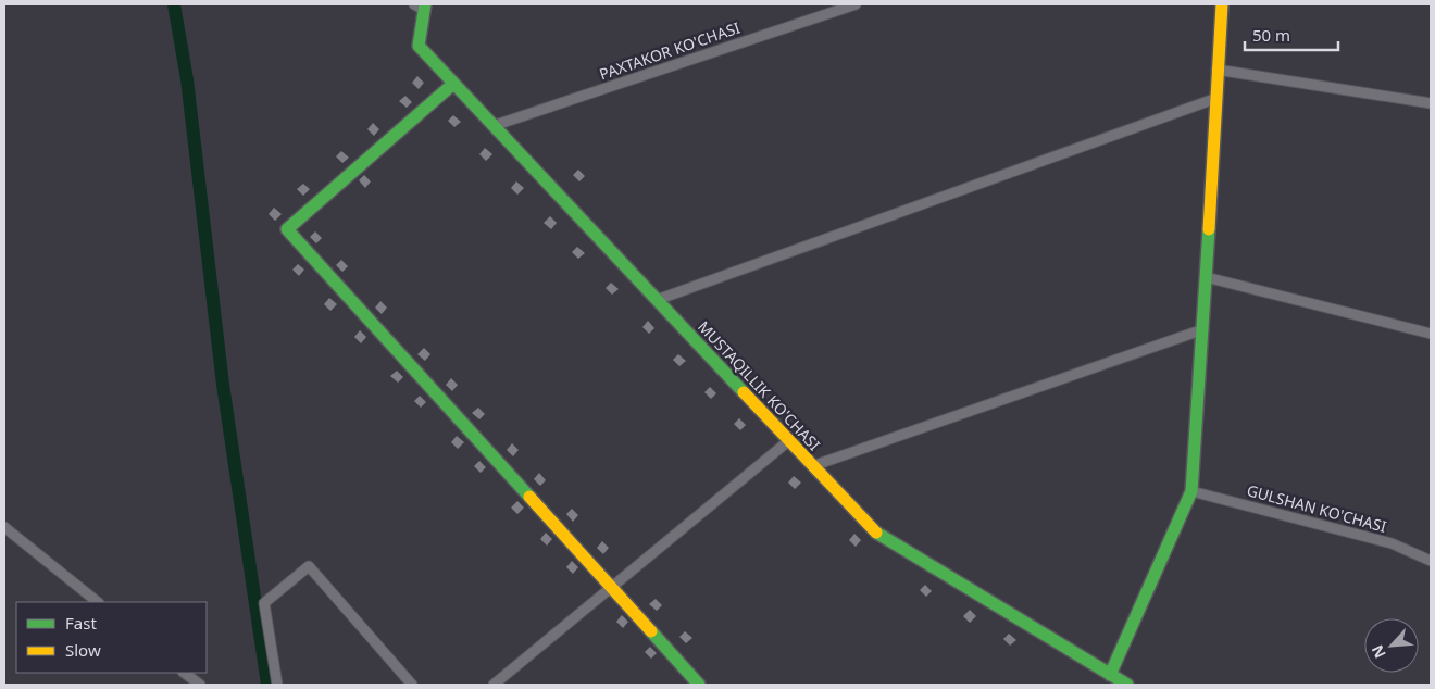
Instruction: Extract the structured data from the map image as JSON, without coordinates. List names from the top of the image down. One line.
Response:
{"streets":{"street":["PAXTAKOR KO'CHASI","MUSTAQILLIK KO'CHASI","GULSHAN KO'CHASI"]},"crossings":[["PAXTAKOR KO'CHASI","MUSTAQILLIK KO'CHASI"]],"legend":["Fast","Slow"],"scale_bar":"50 m","north":"bottom left"}
